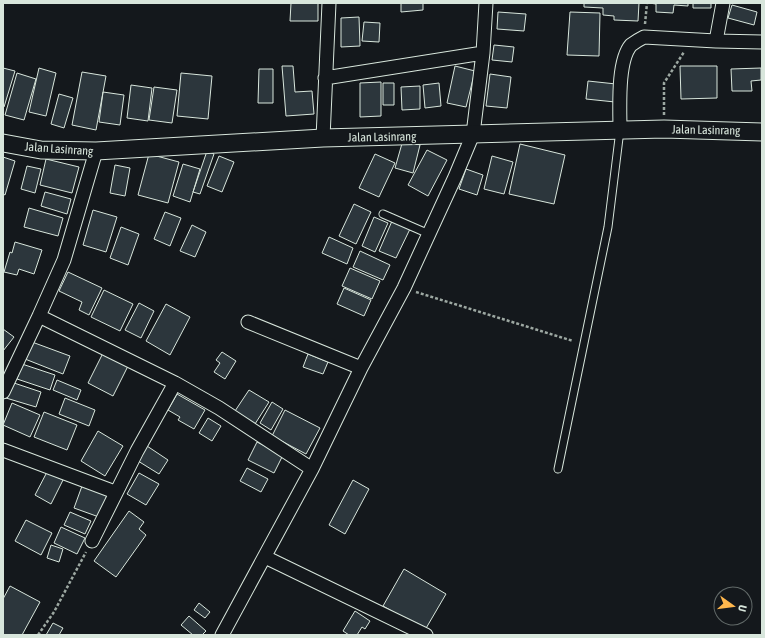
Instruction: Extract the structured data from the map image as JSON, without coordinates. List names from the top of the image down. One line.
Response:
{"streets":{"street":["Jalan Lasinrang"]},"north":"right"}
